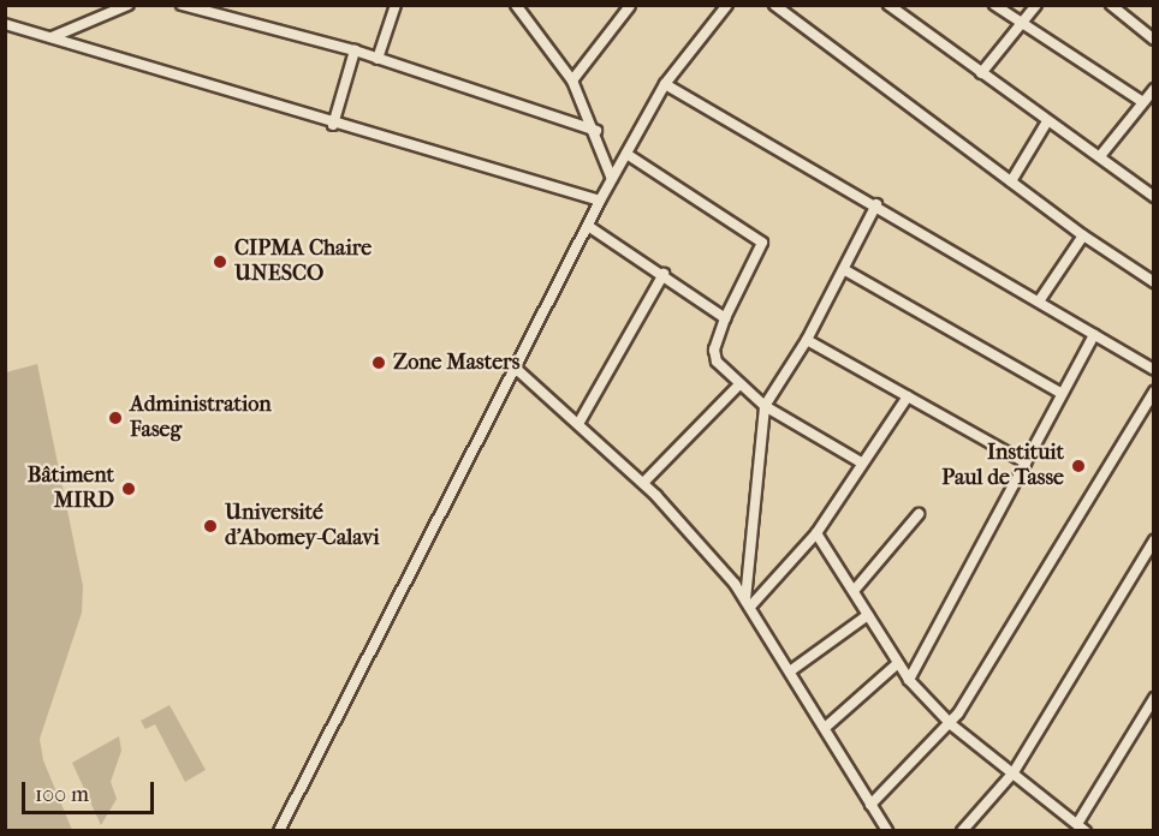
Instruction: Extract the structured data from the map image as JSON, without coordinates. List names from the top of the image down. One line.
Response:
{"places":["CIPMA Chaire UNESCO","Zone Masters","Administration Faseg","Instituit Paul de Tasse","Bâtiment MIRD","Université d'Abomey-Calavi"],"scale_bar":"100 m"}
